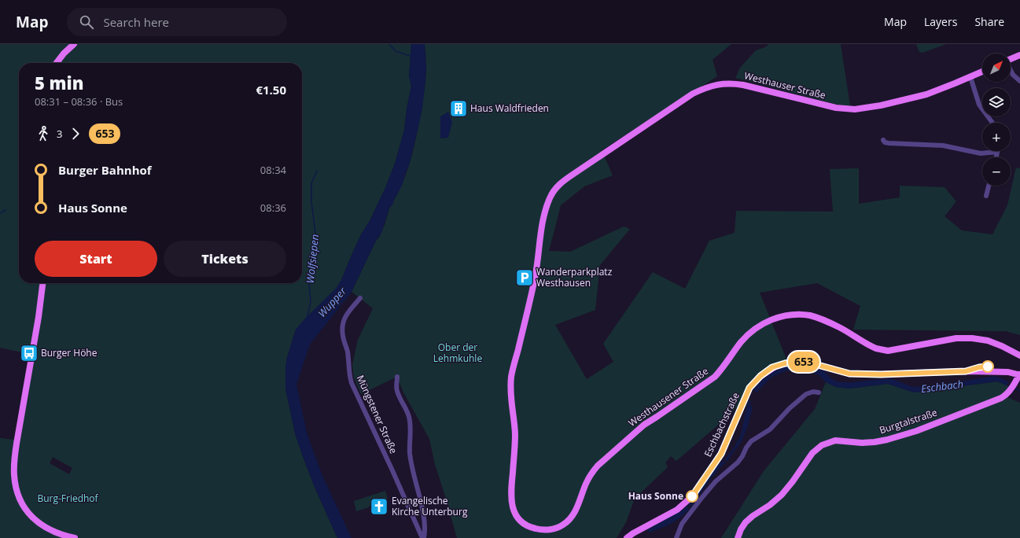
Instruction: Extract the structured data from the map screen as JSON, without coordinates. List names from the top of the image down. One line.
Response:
{"streets":{"main road":["Westhauser Straße","Westhausener Straße","Burgtalstraße","Eschbachstraße"],"street":["Müngstener Straße"]},"crossings":[["Westhauser Straße","Westhausener Straße"],["Burgtalstraße","Eschbachstraße"]],"water":["Wolfsiepen","Wupper","Eschbach"],"parks":["Ober der Lehmkuhle","Burg-Friedhof"],"places":{"building":["Haus Waldfrieden"],"parking":["Wanderparkplatz Westhausen"],"bus stop":["Burger Höhe"],"other":["Haus Sonne"],"church":["Evangelische Kirche Unterburg"]},"lines":["bus line 653"],"north":"top right","page":{"header":"Map","search":"Search here","nav":["Map","Layers","Share"],"on_map":"653","map_buttons":["+","−"],"heading":["5 min","08:31 – 08:36 · Bus","€1.50"],"legs":["3","653"],"list":[{"name":"Burger Bahnhof","value":"08:34"},{"name":"Haus Sonne","value":"08:36"}],"buttons":["Start","Tickets"]}}
